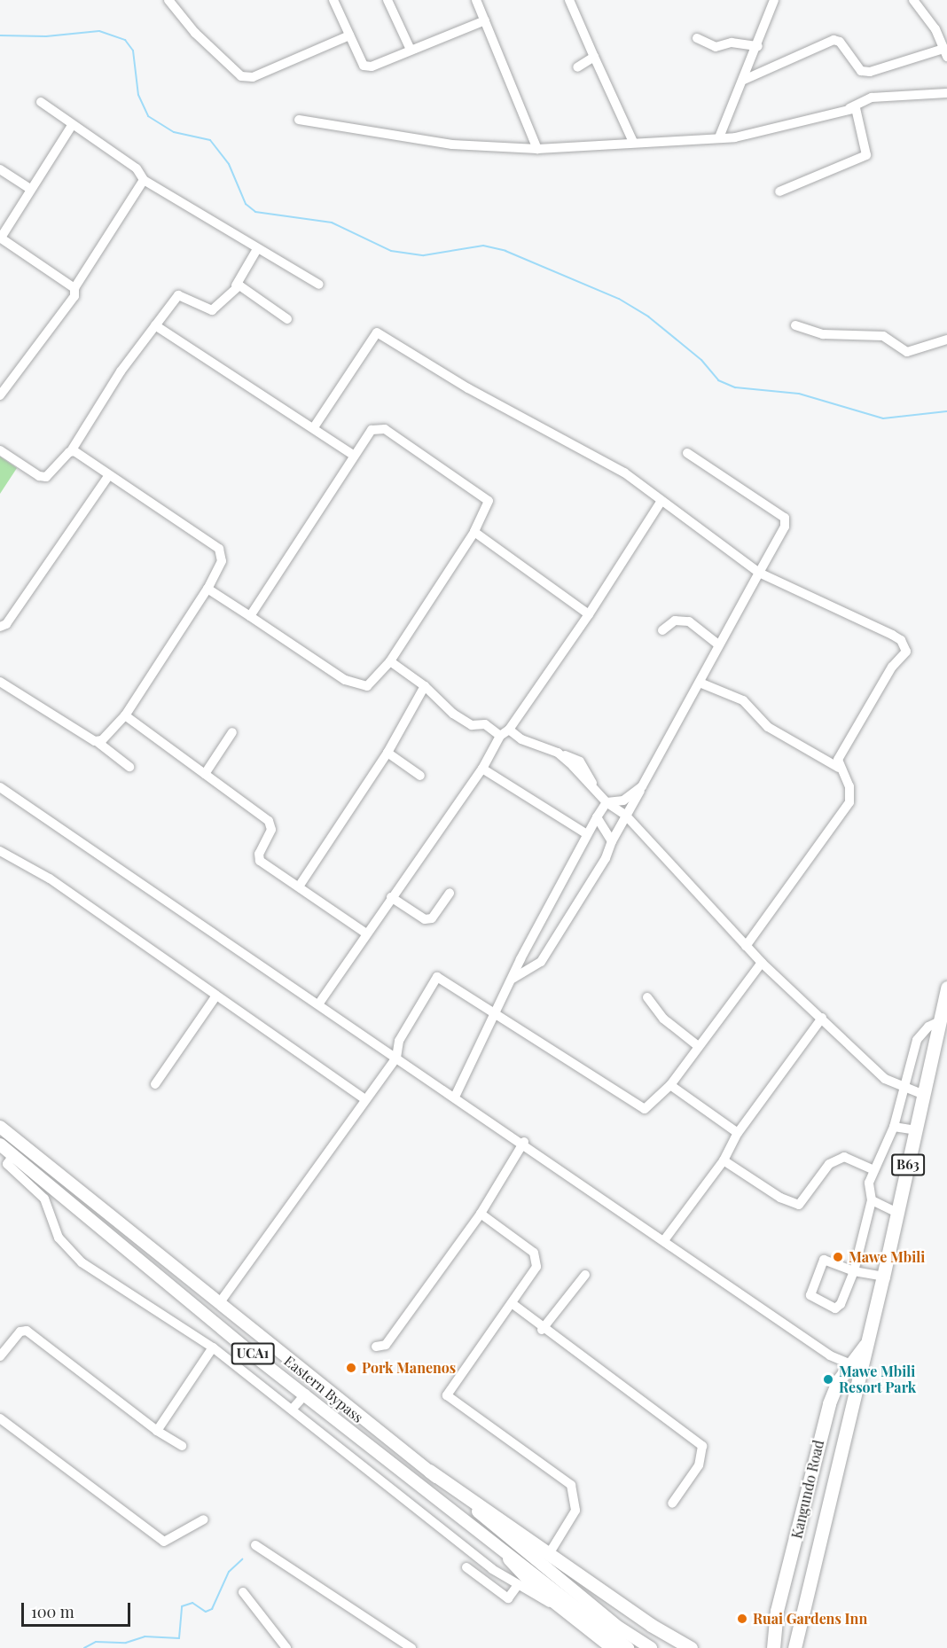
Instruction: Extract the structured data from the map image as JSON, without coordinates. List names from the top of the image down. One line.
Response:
{"streets":{"highway":["B63","Kangundo Road"],"main road":["UCA1","Eastern Bypass"]},"places":["Mawe Mbili","Pork Manenos","Mawe Mbili Resort Park","Ruai Gardens Inn"],"scale_bar":"100 m"}
